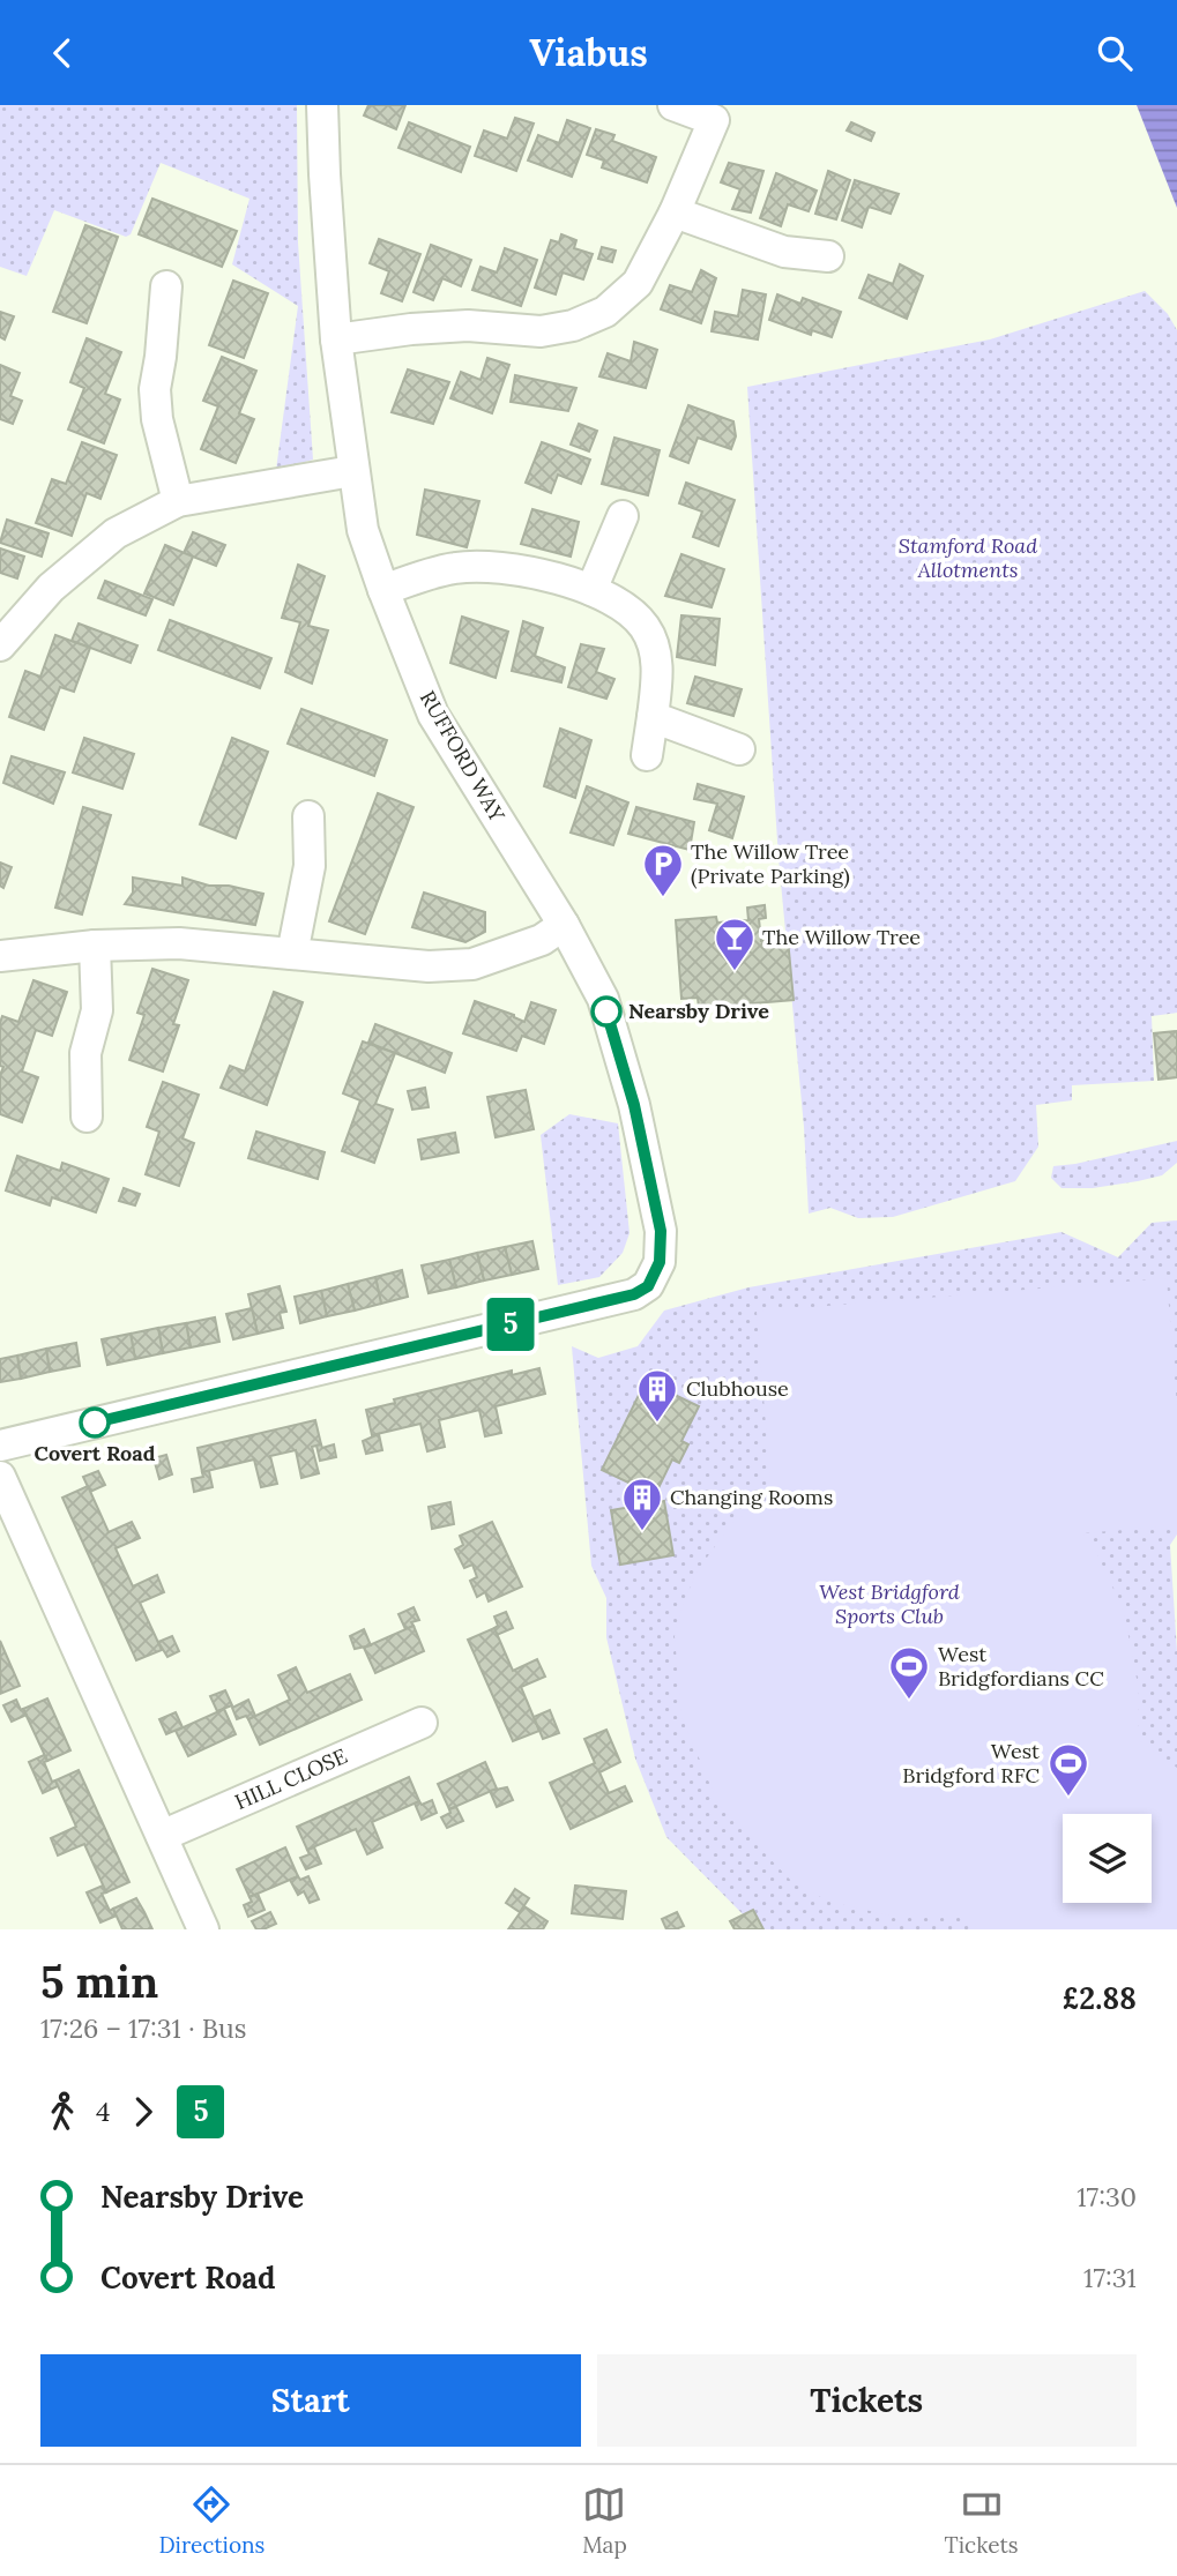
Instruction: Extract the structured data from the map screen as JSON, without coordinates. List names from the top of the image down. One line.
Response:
{"streets":{"street":["RUFFORD WAY","HILL CLOSE"]},"parks":["Stamford Road Allotments","West Bridgford Sports Club"],"places":{"parking":["The Willow Tree (Private Parking)"],"bar":["The Willow Tree"],"other":["Nearsby Drive","Covert Road"],"building":["Clubhouse","Changing Rooms"],"sports":["West Bridgfordians CC","West Bridgford RFC"]},"lines":["bus line 5"],"page":{"header":"Viabus","on_map":"5","heading":["5 min","17:26 – 17:31 · Bus","£2.88"],"legs":["4","5"],"list":[{"name":"Nearsby Drive","value":"17:30"},{"name":"Covert Road","value":"17:31"}],"buttons":["Start","Tickets"],"tabs":["Directions","Map","Tickets"]}}
